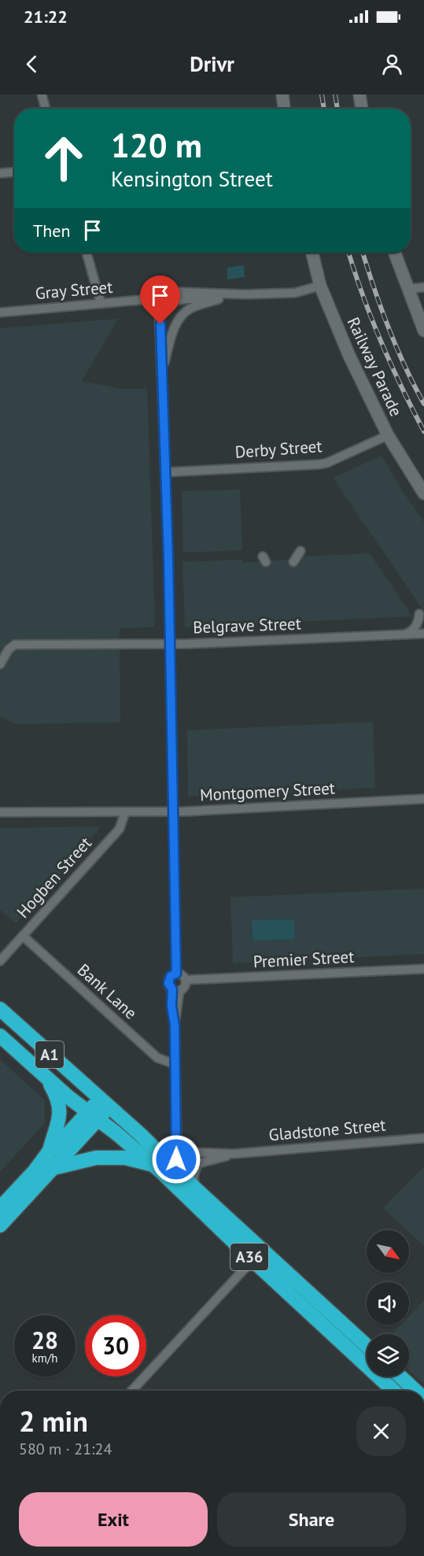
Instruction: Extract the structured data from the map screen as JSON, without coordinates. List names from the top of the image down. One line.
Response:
{"streets":{"highway":["A1","A36"],"main road":["Railway Parade"],"street":["Gray Street","Derby Street","Belgrave Street","Montgomery Street","Hogben Street","Premier Street","Bank Lane","Gladstone Street"]},"crossings":[["Railway Parade","Derby Street"],["Montgomery Street","Hogben Street"],["Hogben Street","Bank Lane"],["A1","A36"],["Gladstone Street","A36"]],"north":"bottom right","page":{"status":"21:22","header":"Drivr","turn":["120 m","Kensington Street"],"then":"Then","speed":"28 km/h","limit":"30","heading":["2 min","580 m · 21:24"],"buttons":["Exit","Share"]}}
